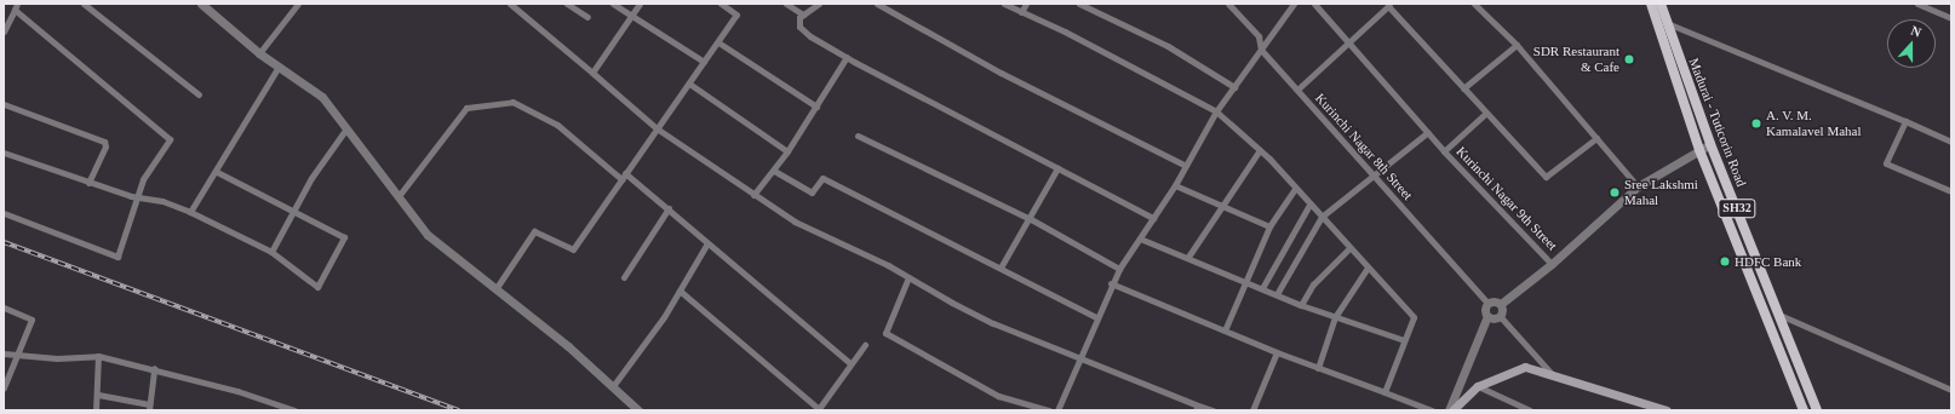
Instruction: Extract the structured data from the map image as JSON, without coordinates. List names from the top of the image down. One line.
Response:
{"streets":{"main road":["Madurai - Tuticorin Road","SH32"],"street":["Kurinchi Nagar 8th Street","Kurinchi Nagar 9th Street"]},"places":["SDR Restaurant & Cafe","A. V. M. Kamalavel Mahal","Sree Lakshmi Mahal","HDFC Bank"],"north":"top"}
